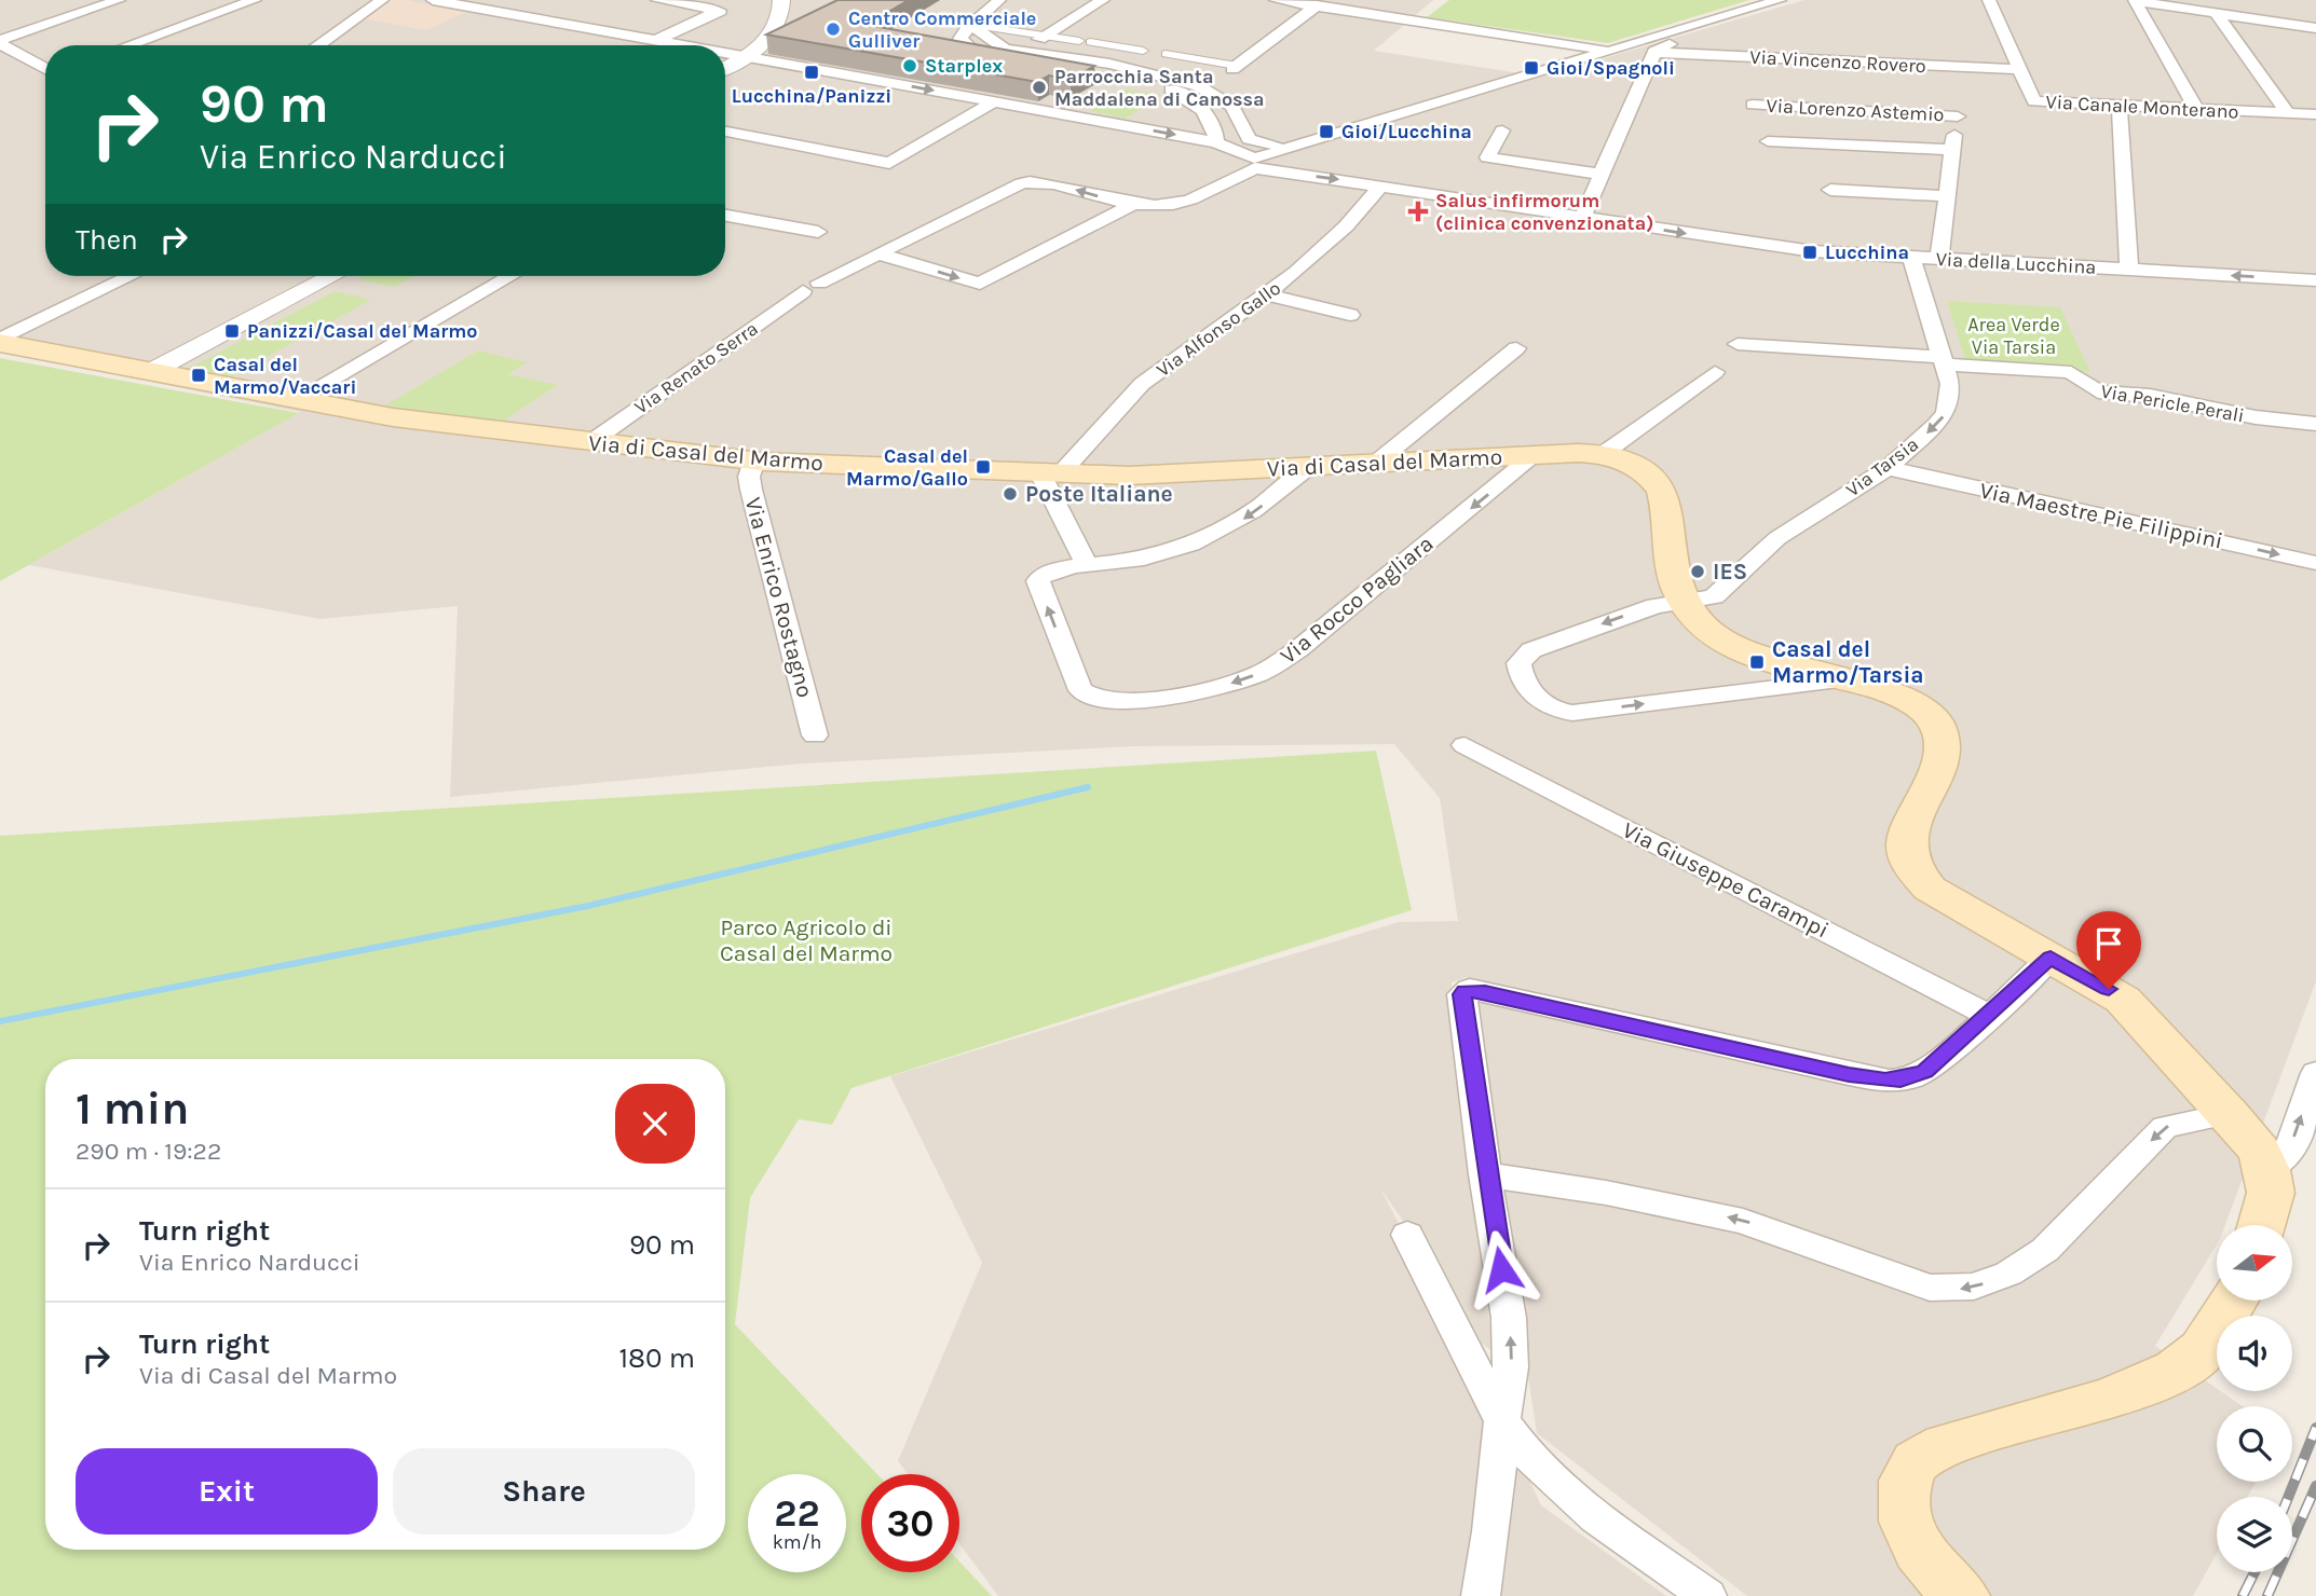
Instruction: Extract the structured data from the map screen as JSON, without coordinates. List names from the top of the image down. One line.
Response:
{"streets":{"main road":["Via di Casal del Marmo"],"street":["Via Vincenzo Rovero","Via Canale Monterano","Via Lorenzo Astemio","Via della Lucchina","Via Alfonso Gallo","Via Renato Serra","Via Pericle Perali","Via Tarsia","Via Maestre Pie Filippini","Via Enrico Rostagno","Via Rocco Pagliara","Via Giuseppe Carampi"]},"crossings":[["Via Vincenzo Rovero","Via Canale Monterano"],["Via della Lucchina","Via Alfonso Gallo"],["Via della Lucchina","Via Tarsia"],["Via Alfonso Gallo","Via di Casal del Marmo"],["Via Renato Serra","Via di Casal del Marmo"],["Via Pericle Perali","Via Tarsia"],["Via di Casal del Marmo","Via Tarsia"],["Via di Casal del Marmo","Via Enrico Rostagno"],["Via di Casal del Marmo","Via Rocco Pagliara"],["Via Tarsia","Via Maestre Pie Filippini"]],"one_way":["Via Maestre Pie Filippini"],"parks":["Area Verde Via Tarsia","Parco Agricolo di Casal del Marmo"],"places":{"other":["Centro Commerciale Gulliver","Starplex","Parrocchia Santa Maddalena di Canossa","Poste Italiane","IES"],"transit":["Gioi/Spagnoli","Lucchina/Panizzi","Gioi/Lucchina","Lucchina","Panizzi/Casal del Marmo","Casal del Marmo/Vaccari","Casal del Marmo/Gallo","Casal del Marmo/Tarsia"],"health":["Salus infirmorum (clinica convenzionata)"]},"north":"right","page":{"turn":["90 m","Via Enrico Narducci"],"then":"Then","heading":["1 min","290 m · 19:22"],"list":[{"name":"Turn right","note":"Via Enrico Narducci","value":"90 m"},{"name":"Turn right","note":"Via di Casal del Marmo","value":"180 m"}],"buttons":["Exit","Share"],"speed":"22 km/h","limit":"30"}}
